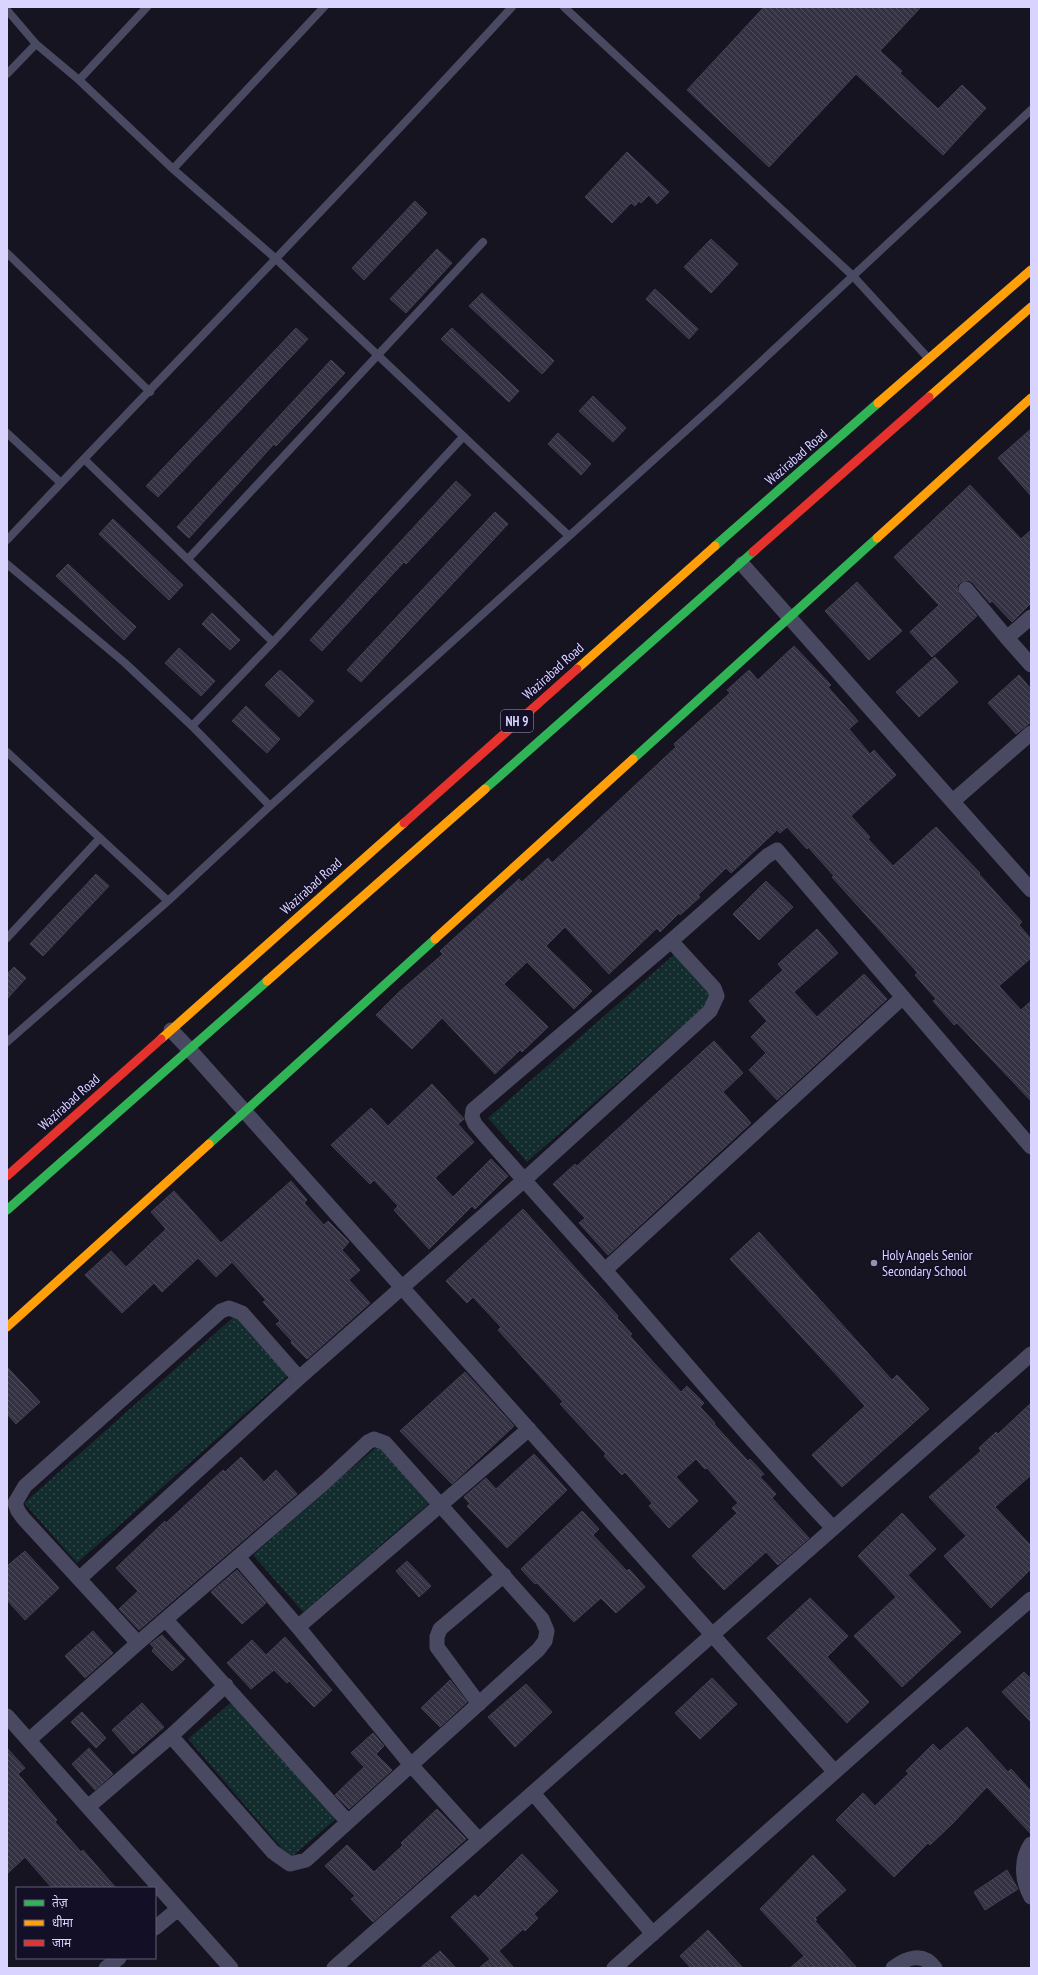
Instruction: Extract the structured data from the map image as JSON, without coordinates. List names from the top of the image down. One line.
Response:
{"streets":{"main road":["Wazirabad Road","NH 9"]},"places":["Holy Angels Senior Secondary School"],"legend":["तेज़","धीमा","जाम"]}
